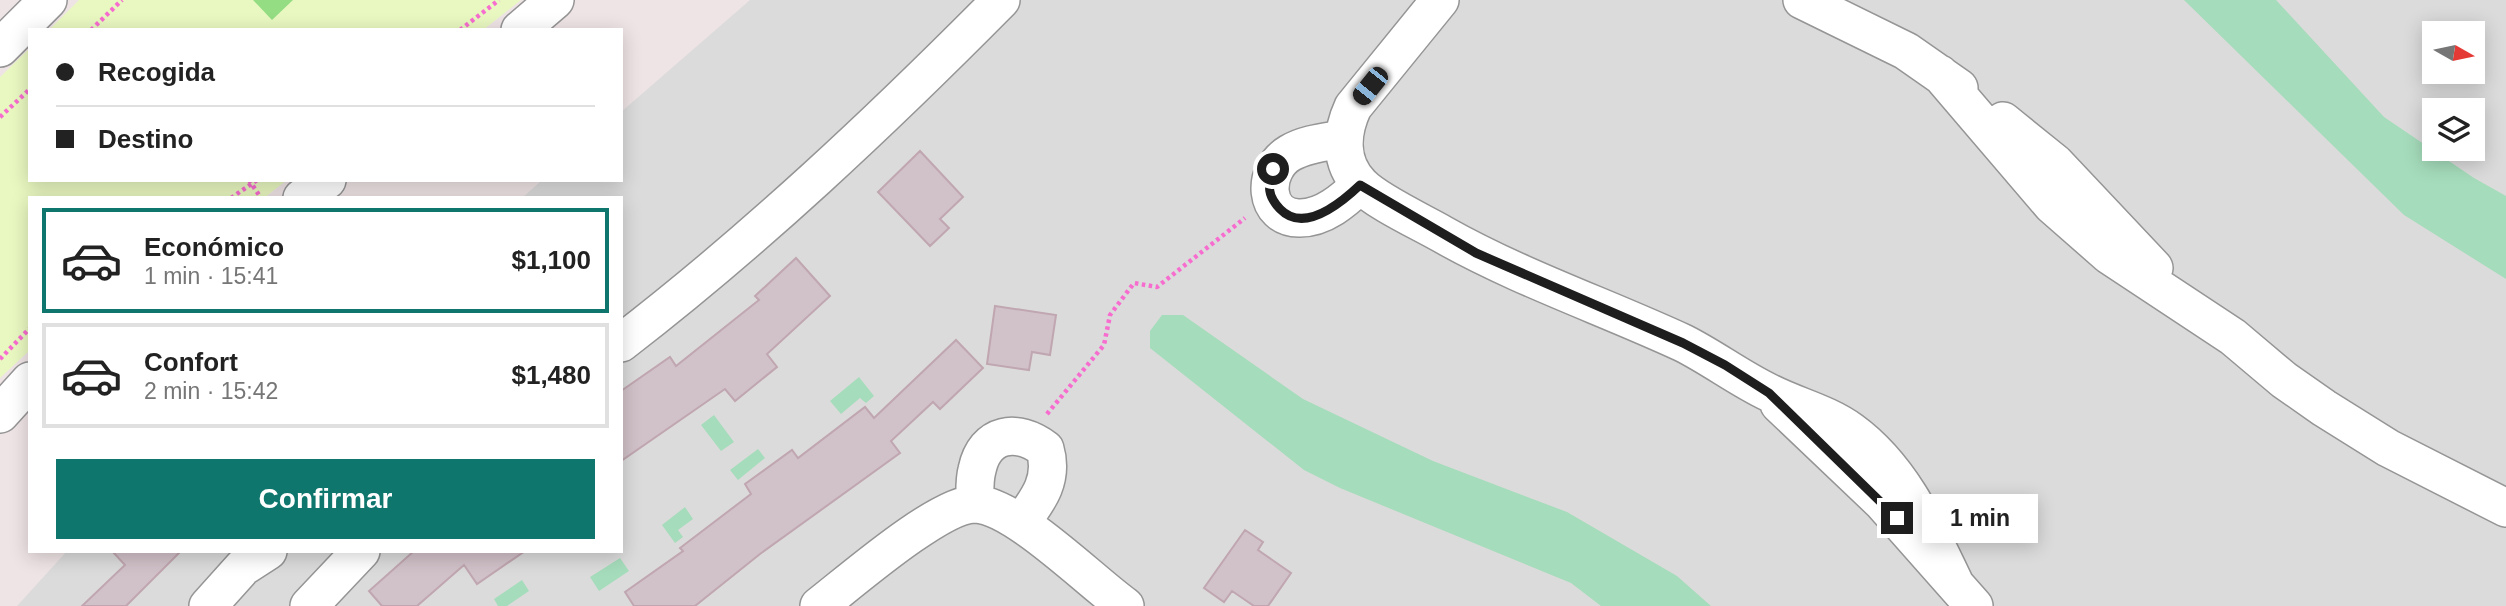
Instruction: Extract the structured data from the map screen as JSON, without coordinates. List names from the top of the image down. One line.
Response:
{"north":"right","page":{"banner":["Recogida","Destino"],"list":[{"name":"Económico","note":"1 min · 15:41","value":"$1,100"},{"name":"Confort","note":"2 min · 15:42","value":"$1,480"}],"buttons":"Confirmar","bubble":"1 min"}}
